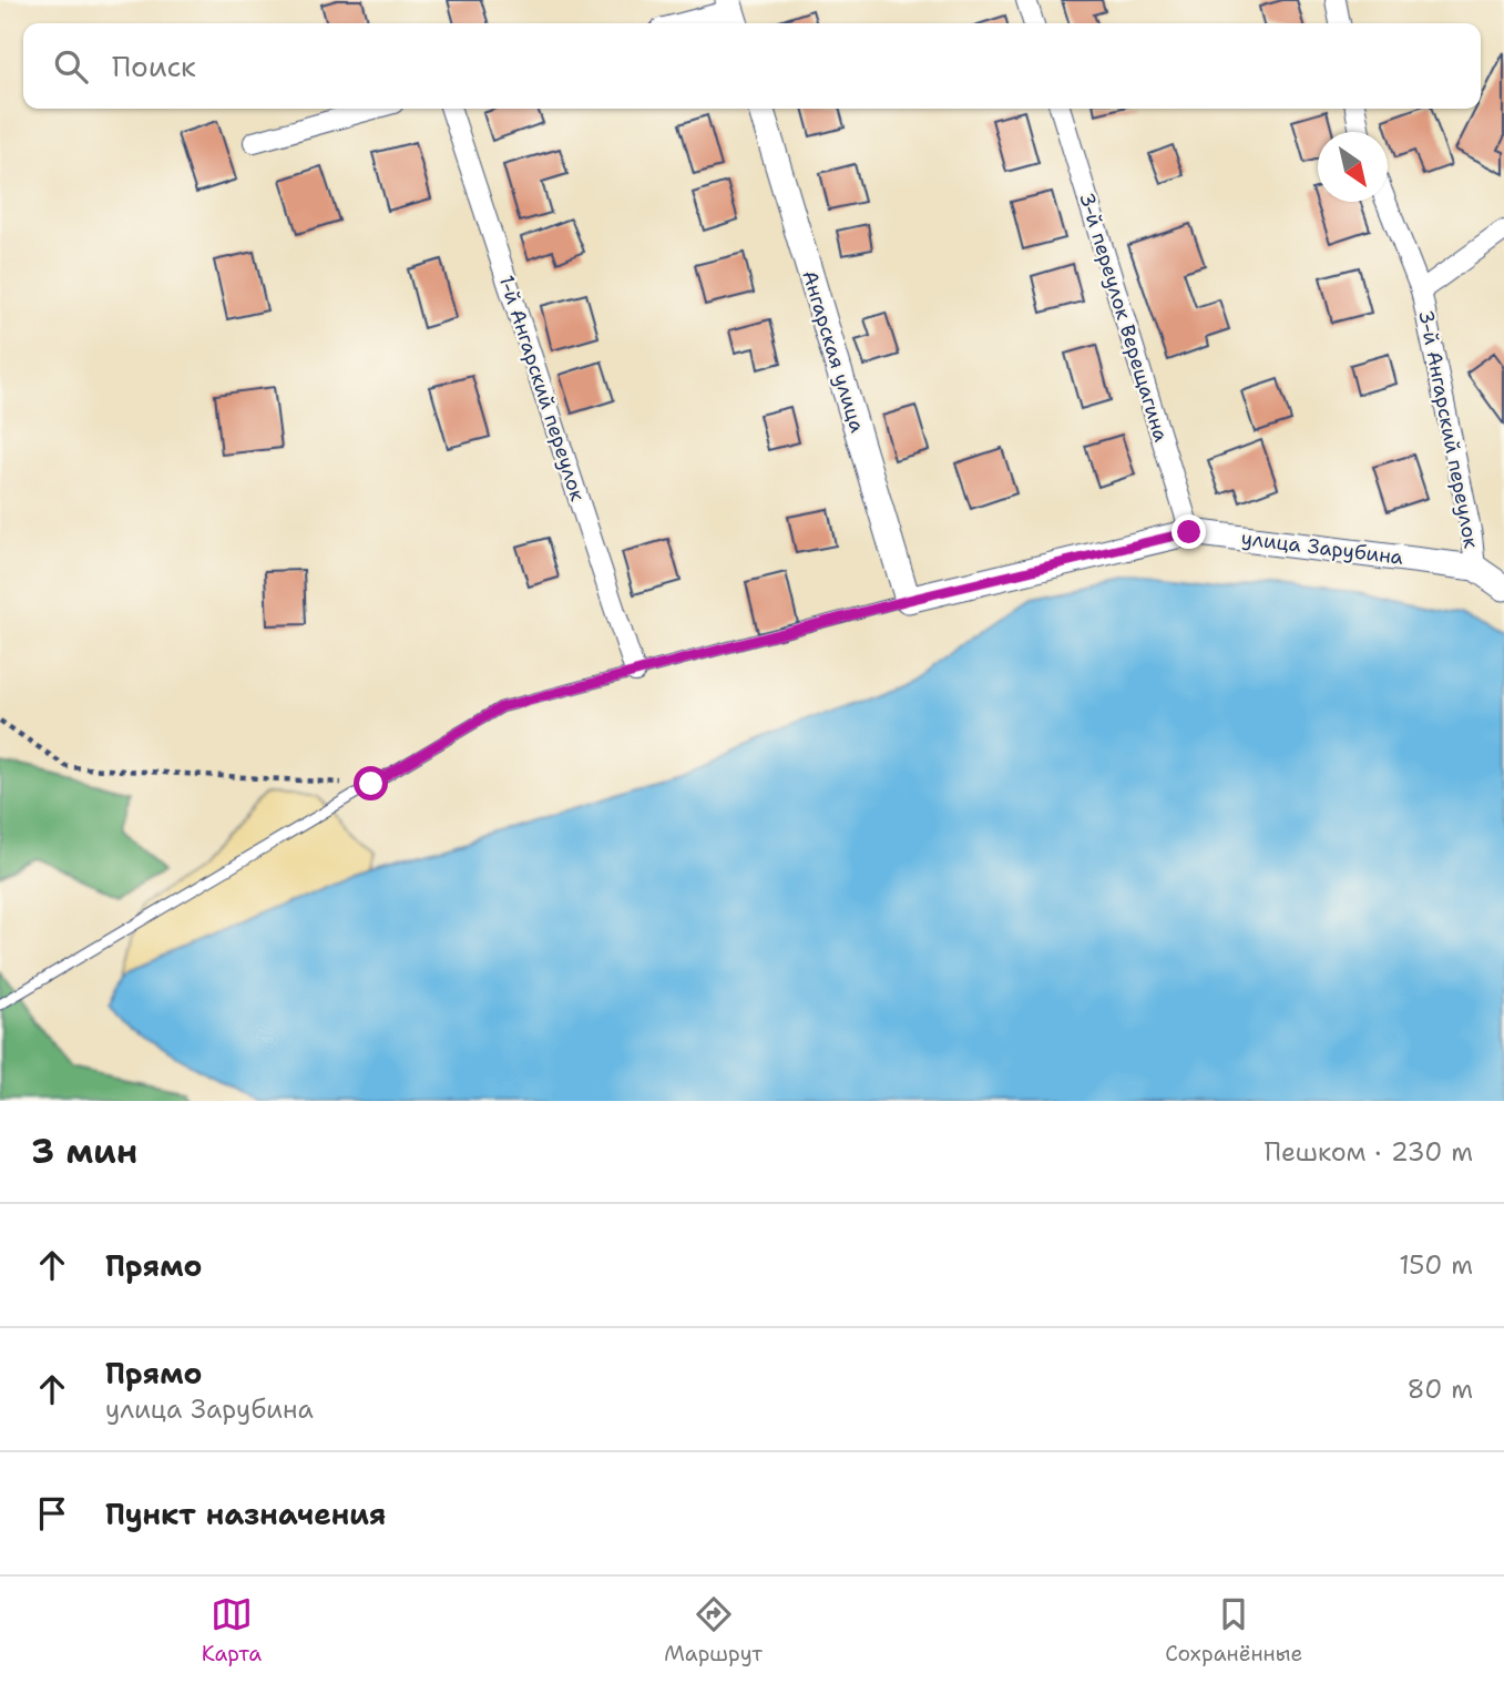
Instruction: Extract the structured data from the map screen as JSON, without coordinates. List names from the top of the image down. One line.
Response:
{"streets":{"street":["3-й переулок Верещагина","Ангарская улица","1-й Ангарский переулок","3-й Ангарский переулок","улица Зарубина"]},"crossings":[["3-й переулок Верещагина","улица Зарубина"],["Ангарская улица","улица Зарубина"],["3-й Ангарский переулок","улица Зарубина"]],"north":"bottom right","page":{"search":"Поиск","heading":["3 мин","Пешком · 230 m"],"list":[["Прямо","150 m"],["Прямо","улица Зарубина","80 m"],"Пункт назначения"],"nav":["Карта","Маршрут","Сохранённые"]}}
